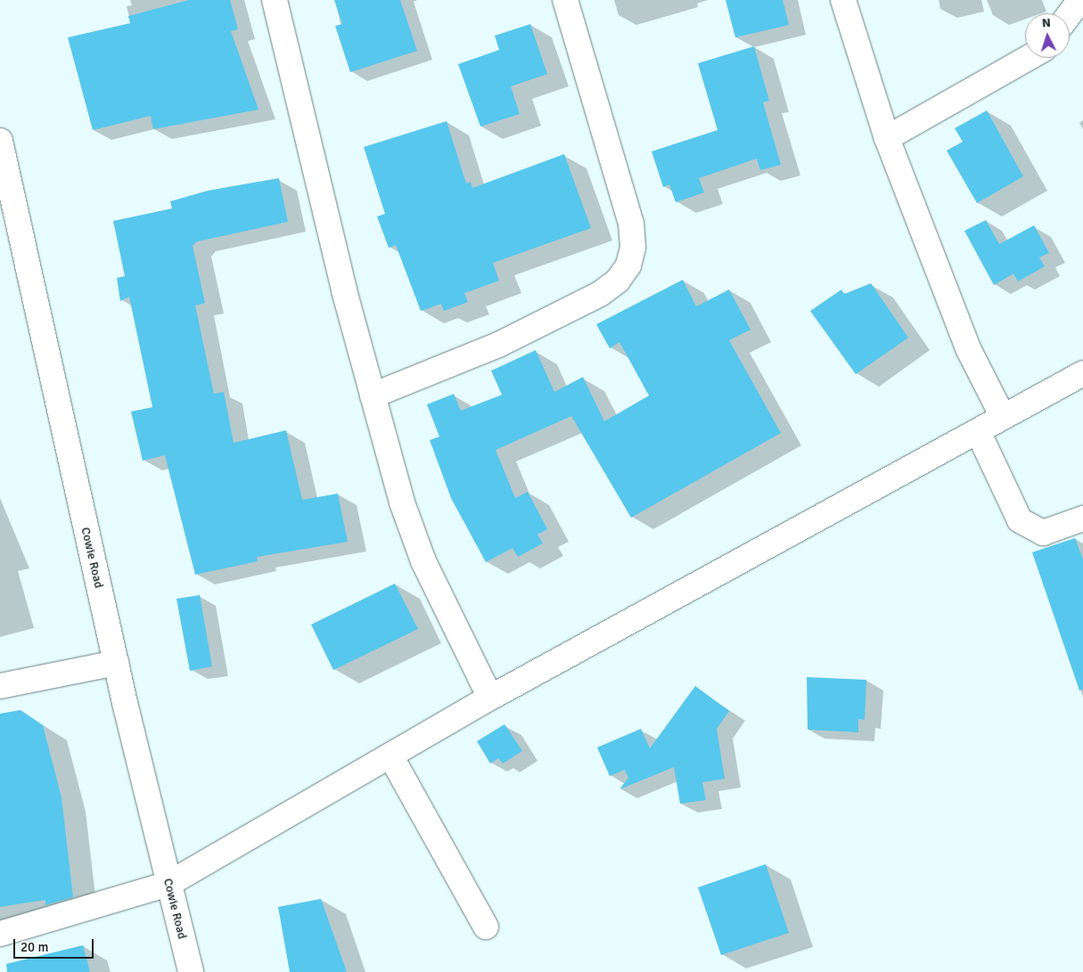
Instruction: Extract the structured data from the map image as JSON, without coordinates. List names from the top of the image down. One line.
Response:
{"streets":{"street":["Cowie Road"]},"scale_bar":"20 m","north":"top"}
